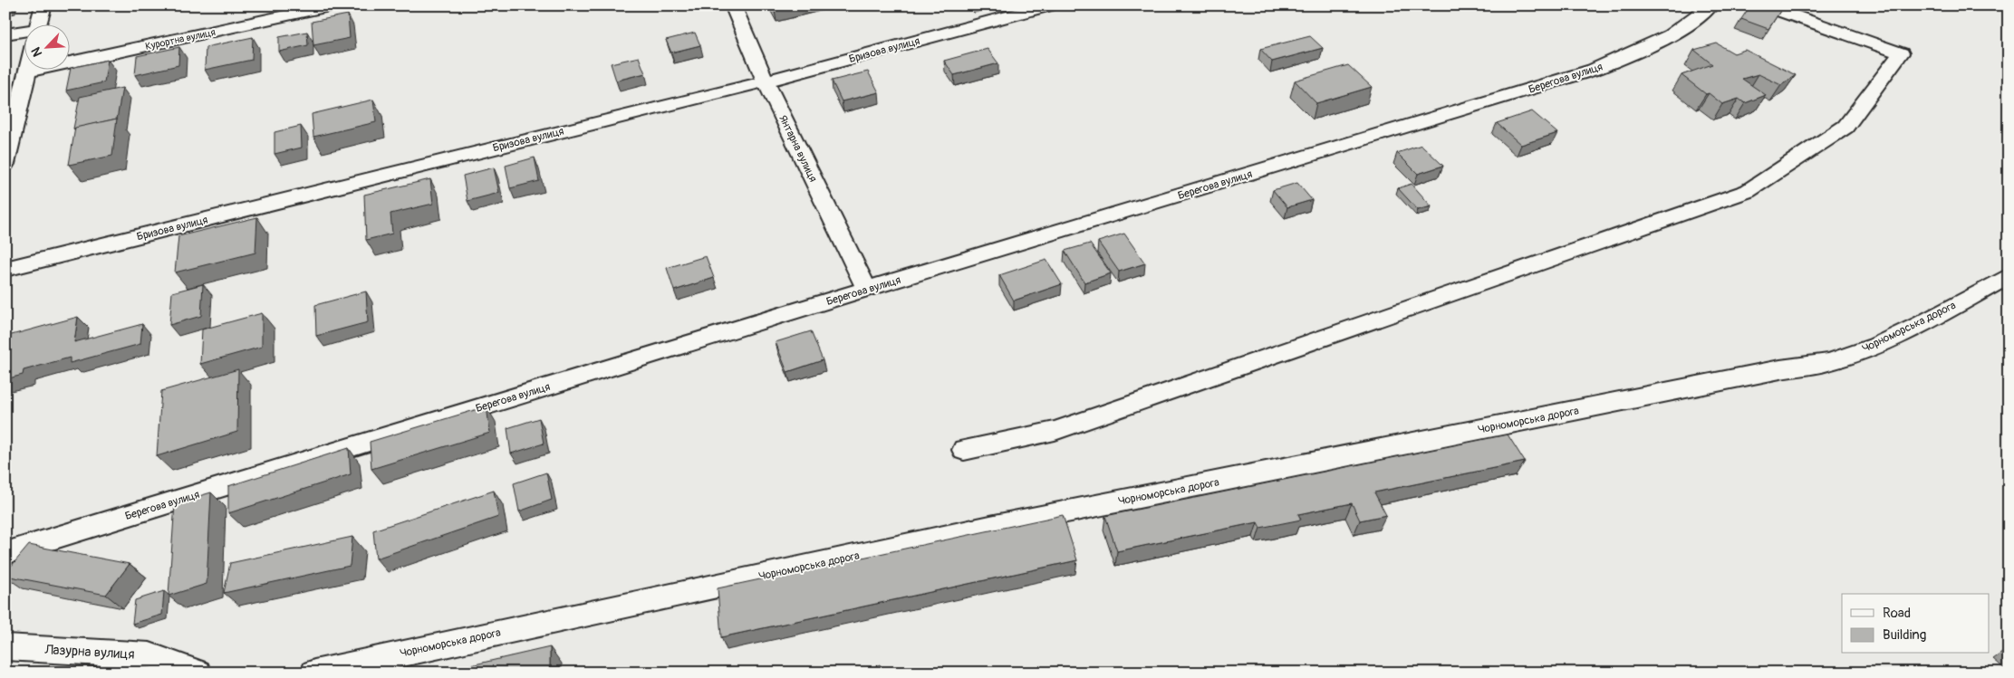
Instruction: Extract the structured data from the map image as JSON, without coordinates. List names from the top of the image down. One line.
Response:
{"streets":{"street":["Курортна вулиця","Бризова вулиця","Берегова вулиця","Янтарна вулиця","Чорноморська дорога","Лазурна вулиця"]},"crossings":[["Бризова вулиця","Янтарна вулиця"],["Берегова вулиця","Янтарна вулиця"]],"legend":["Road","Building"],"north":"bottom left"}
